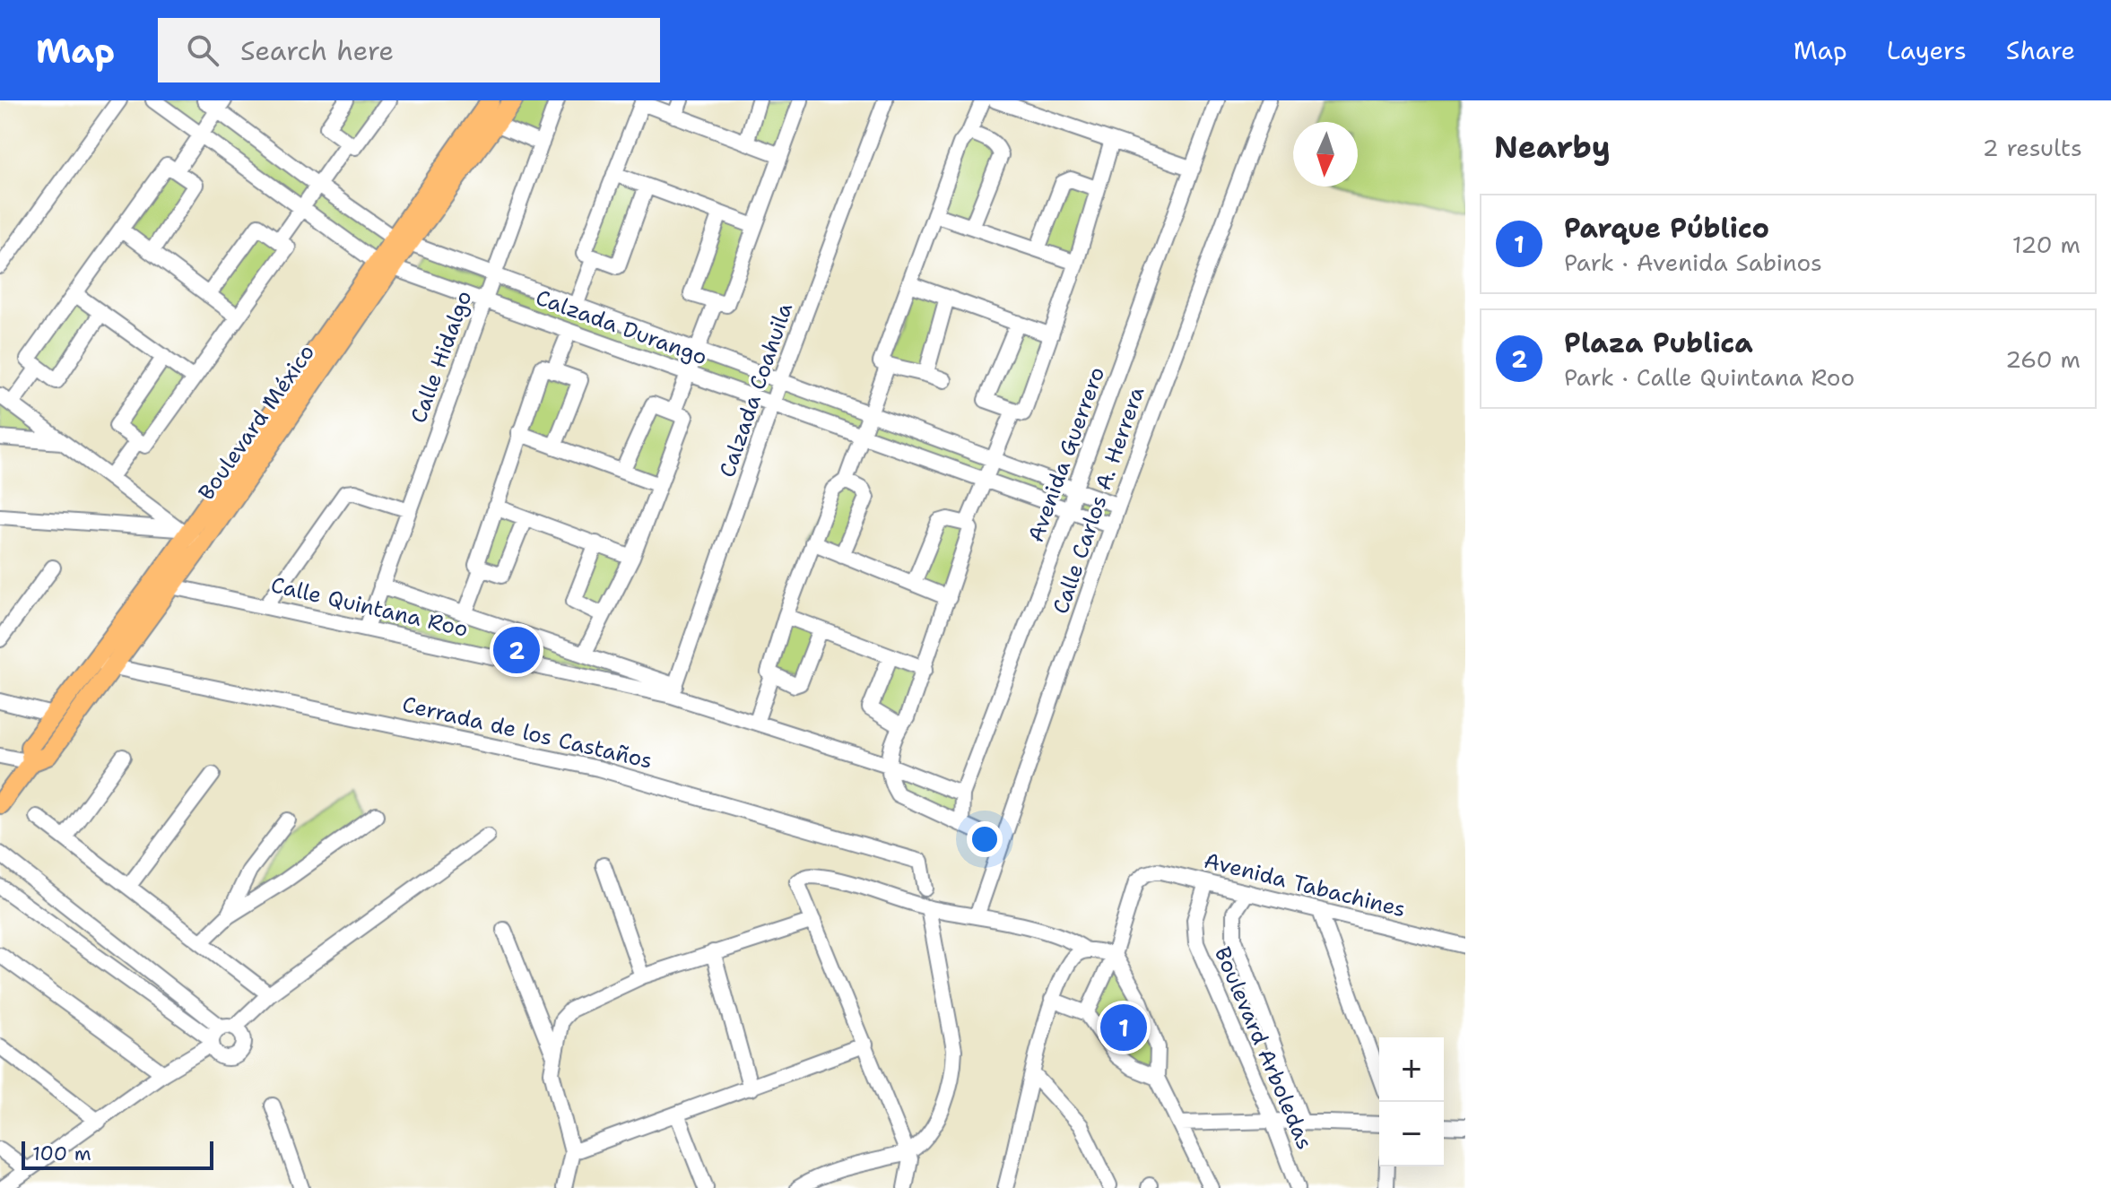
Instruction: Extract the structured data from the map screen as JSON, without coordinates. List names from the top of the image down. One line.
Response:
{"streets":{"main road":["Boulevard México"],"street":["Calzada Durango","Calle Hidalgo","Calzada Coahuila","Avenida Guerrero","Calle Carlos A. Herrera","Calle Quintana Roo","Cerrada de los Castaños","Avenida Tabachines","Boulevard Arboledas"]},"crossings":[["Calzada Durango","Calle Hidalgo"],["Calzada Durango","Calzada Coahuila"],["Calzada Durango","Boulevard México"],["Calzada Durango","Avenida Guerrero"],["Calzada Durango","Calle Carlos A. Herrera"],["Calle Hidalgo","Calle Quintana Roo"],["Calzada Coahuila","Calle Quintana Roo"],["Boulevard México","Calle Quintana Roo"],["Boulevard México","Cerrada de los Castaños"],["Avenida Guerrero","Calle Quintana Roo"],["Avenida Tabachines","Boulevard Arboledas"]],"scale_bar":"100 m","north":"bottom","page":{"header":"Map","search":"Search here","nav":["Map","Layers","Share"],"heading":["Nearby","2 results"],"list":[{"mark":"1","name":"Parque Público","note":"Park · Avenida Sabinos","value":"120 m"},{"mark":"2","name":"Plaza Publica","note":"Park · Calle Quintana Roo","value":"260 m"}],"pins":["2","1"],"map_buttons":["+","−"],"scale":"100 m"}}
